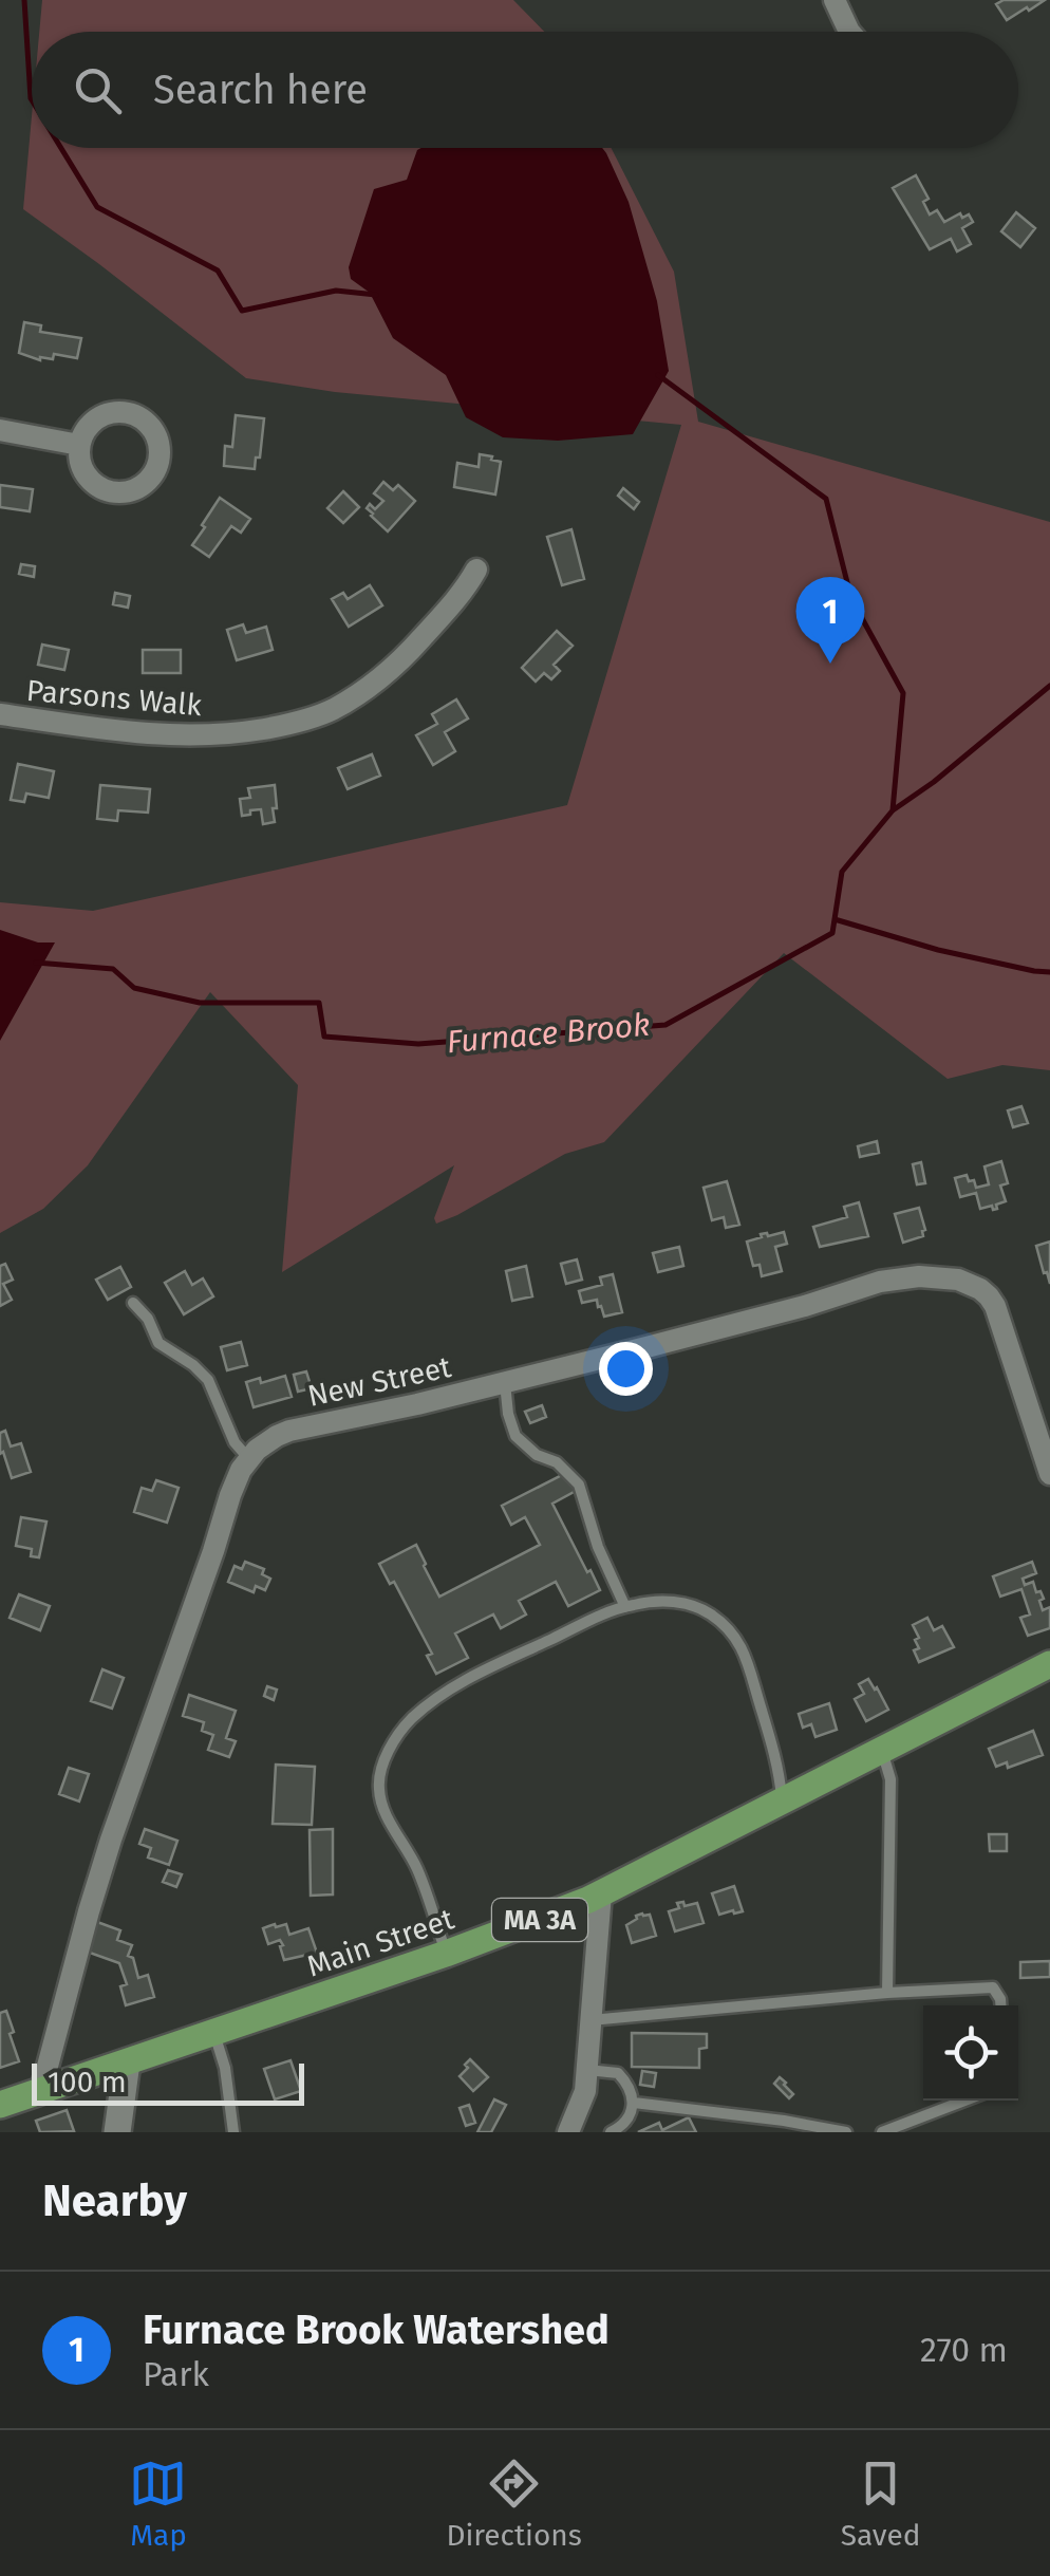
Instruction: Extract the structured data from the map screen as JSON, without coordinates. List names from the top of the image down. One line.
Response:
{"streets":{"main road":["MA 3A","Main Street"],"street":["Parsons Walk","New Street"]},"water":["Furnace Brook"],"scale_bar":"100 m","page":{"search":"Search here","pins":"1","scale":"100 m","heading":"Nearby","list":[{"mark":"1","name":"Furnace Brook Watershed","note":"Park","value":"270 m"}],"nav":["Map","Directions","Saved"]}}
